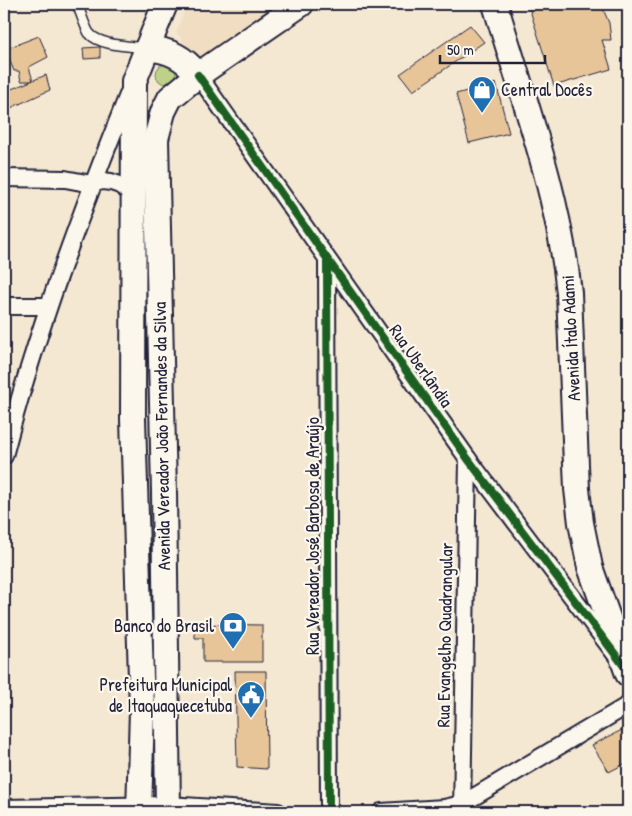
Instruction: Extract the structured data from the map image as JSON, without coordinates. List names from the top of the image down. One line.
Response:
{"streets":{"main road":["Avenida Ítalo Adami","Avenida Vereador João Fernandes da Silva"],"street":["Rua Uberlândia","Rua Vereador José Barbosa de Araújo","Rua Evangelho Quadrangular"]},"crossings":[["Avenida Ítalo Adami","Rua Uberlândia"],["Rua Uberlândia","Avenida Vereador João Fernandes da Silva"],["Rua Uberlândia","Rua Vereador José Barbosa de Araújo"],["Rua Uberlândia","Rua Evangelho Quadrangular"]],"places":{"shop":["Central Docês"],"bank":["Banco do Brasil"],"public building":["Prefeitura Municipal de Itaquaquecetuba"]},"scale_bar":"50 m"}
